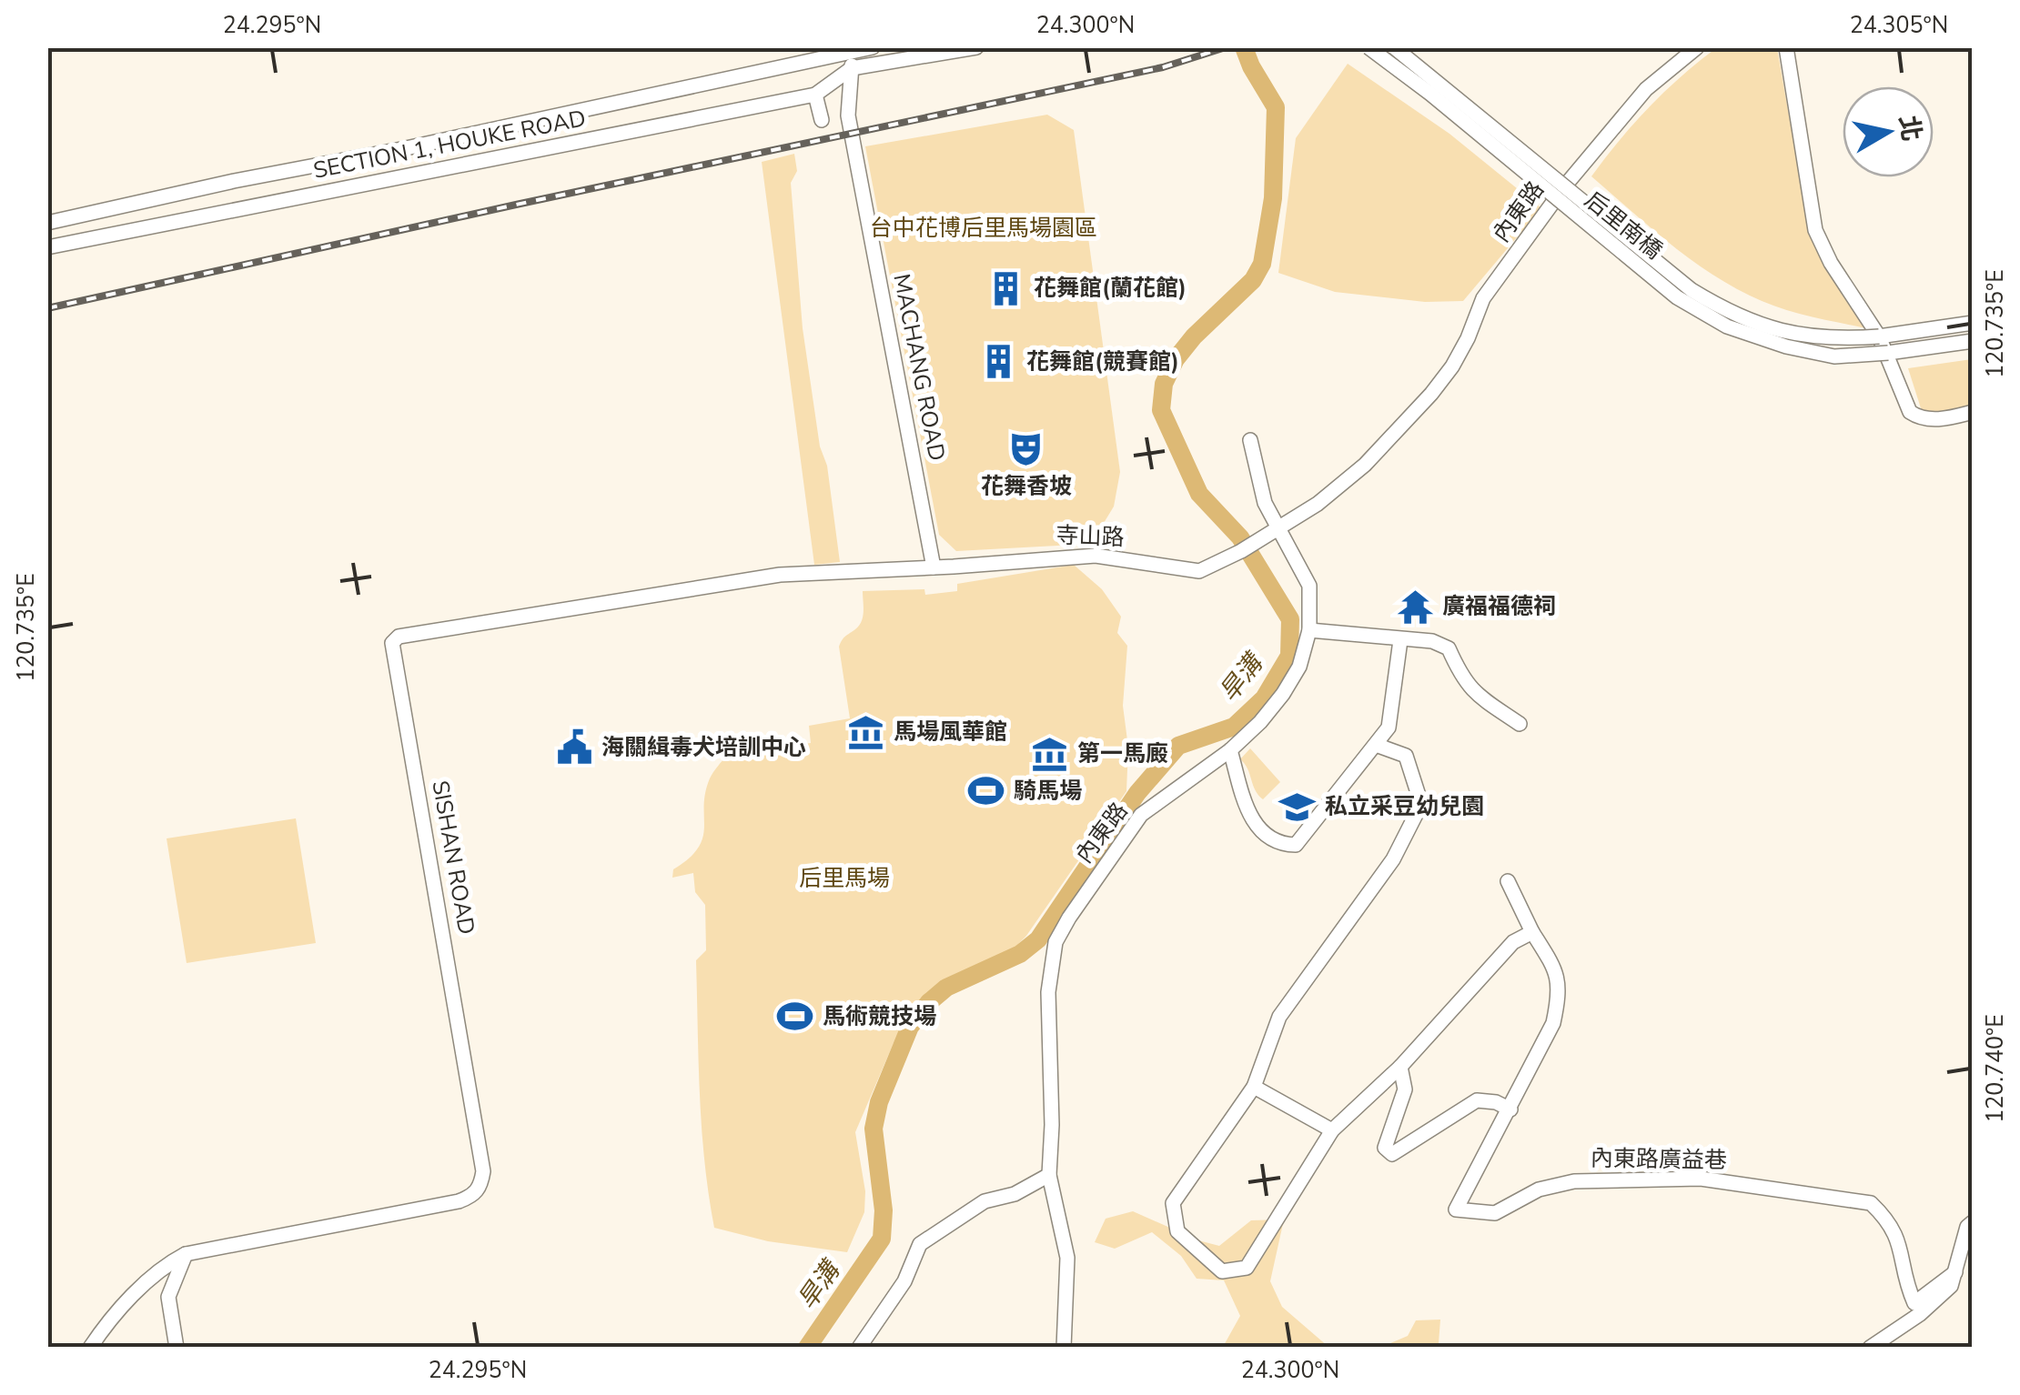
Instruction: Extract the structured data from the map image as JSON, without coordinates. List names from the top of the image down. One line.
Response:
{"streets":{"street":["SECTION 1, HOUKE ROAD","內東路","后里南橋","MACHANG ROAD","寺山路","SISHAN ROAD","內東路廣益巷"]},"crossings":[["SECTION 1, HOUKE ROAD","MACHANG ROAD"],["內東路","寺山路"],["MACHANG ROAD","寺山路"],["MACHANG ROAD","SISHAN ROAD"],["寺山路","SISHAN ROAD"]],"water":["旱溝"],"parks":["台中花博后里馬場園區","后里馬場"],"places":{"building":["花舞館(蘭花館)","花舞館(競賽館)"],"theatre":["花舞香坡"],"temple":["廣福福德祠"],"museum":["馬場風華館","第一馬廄"],"public building":["海關緝毒犬培訓中心"],"sports":["騎馬場","馬術競技場"],"school or university":["私立采豆幼兒園"]},"north":"right","coordinates":["24.295°N","24.300°N","24.305°N","120.735°E","120.740°E"]}
